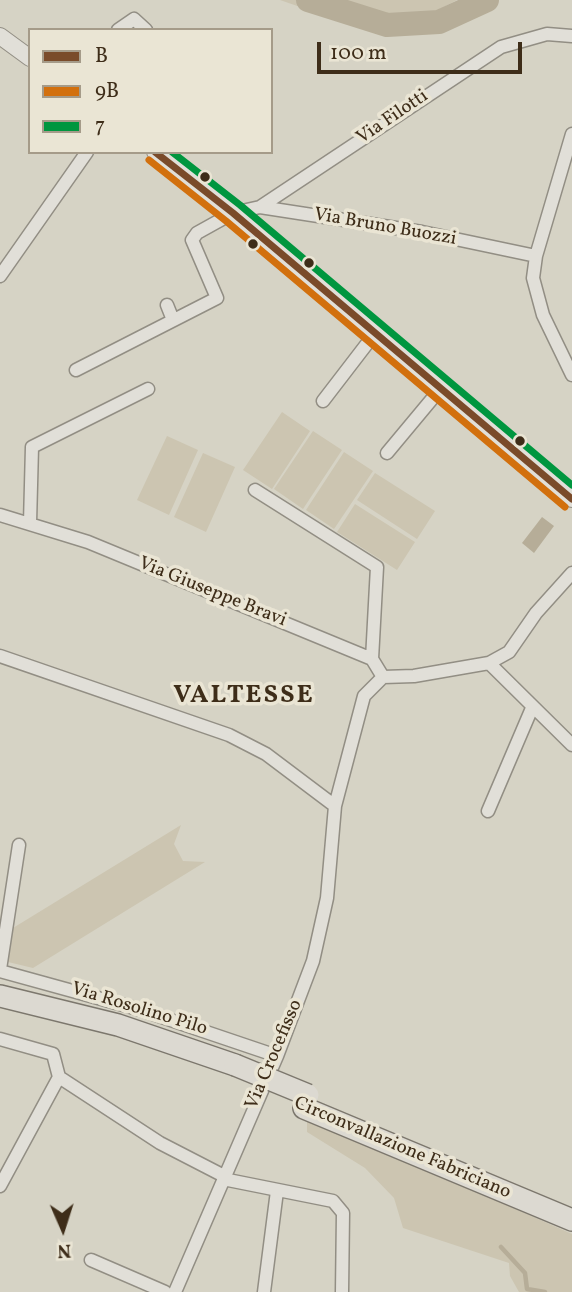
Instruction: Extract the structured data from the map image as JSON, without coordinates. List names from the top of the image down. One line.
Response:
{"streets":{"highway":["Circonvallazione Fabriciano"],"street":["Via Filotti","Via Bruno Buozzi","Via Giuseppe Bravi","Via Rosolino Pilo","Via Crocefisso"]},"crossings":[["Via Filotti","Via Bruno Buozzi"],["Via Rosolino Pilo","Via Crocefisso"]],"districts":["VALTESSE"],"lines":["transit line B","transit line 7","transit line 9B"],"legend":["B","9B","7"],"scale_bar":"100 m","north":"bottom"}
